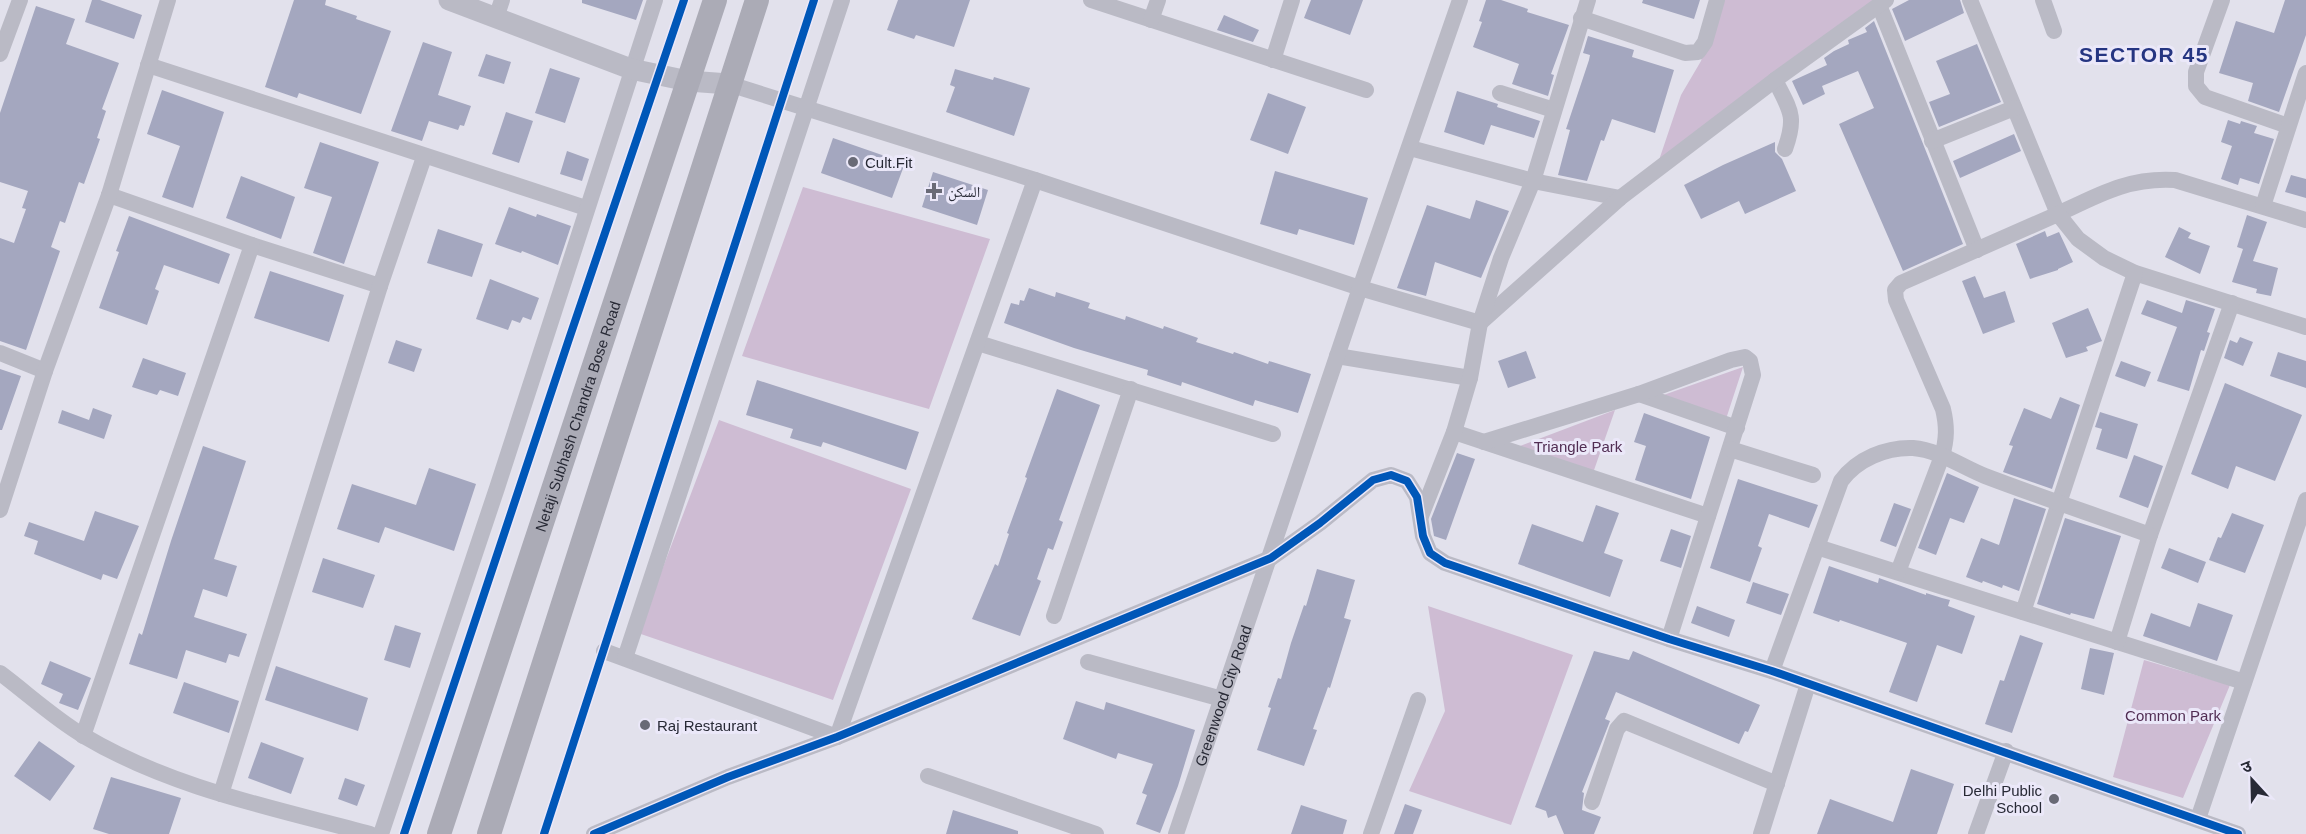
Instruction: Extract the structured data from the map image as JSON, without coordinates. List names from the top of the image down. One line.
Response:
{"streets":{"main road":["Netaji Subhash Chandra Bose Road"],"street":["Greenwood City Road"]},"districts":["SECTOR 45"],"parks":["Triangle Park","Common Park"],"places":{"other":["Cult.Fit","Raj Restaurant","Delhi Public School"],"health":["السكن"]},"north":"top"}
